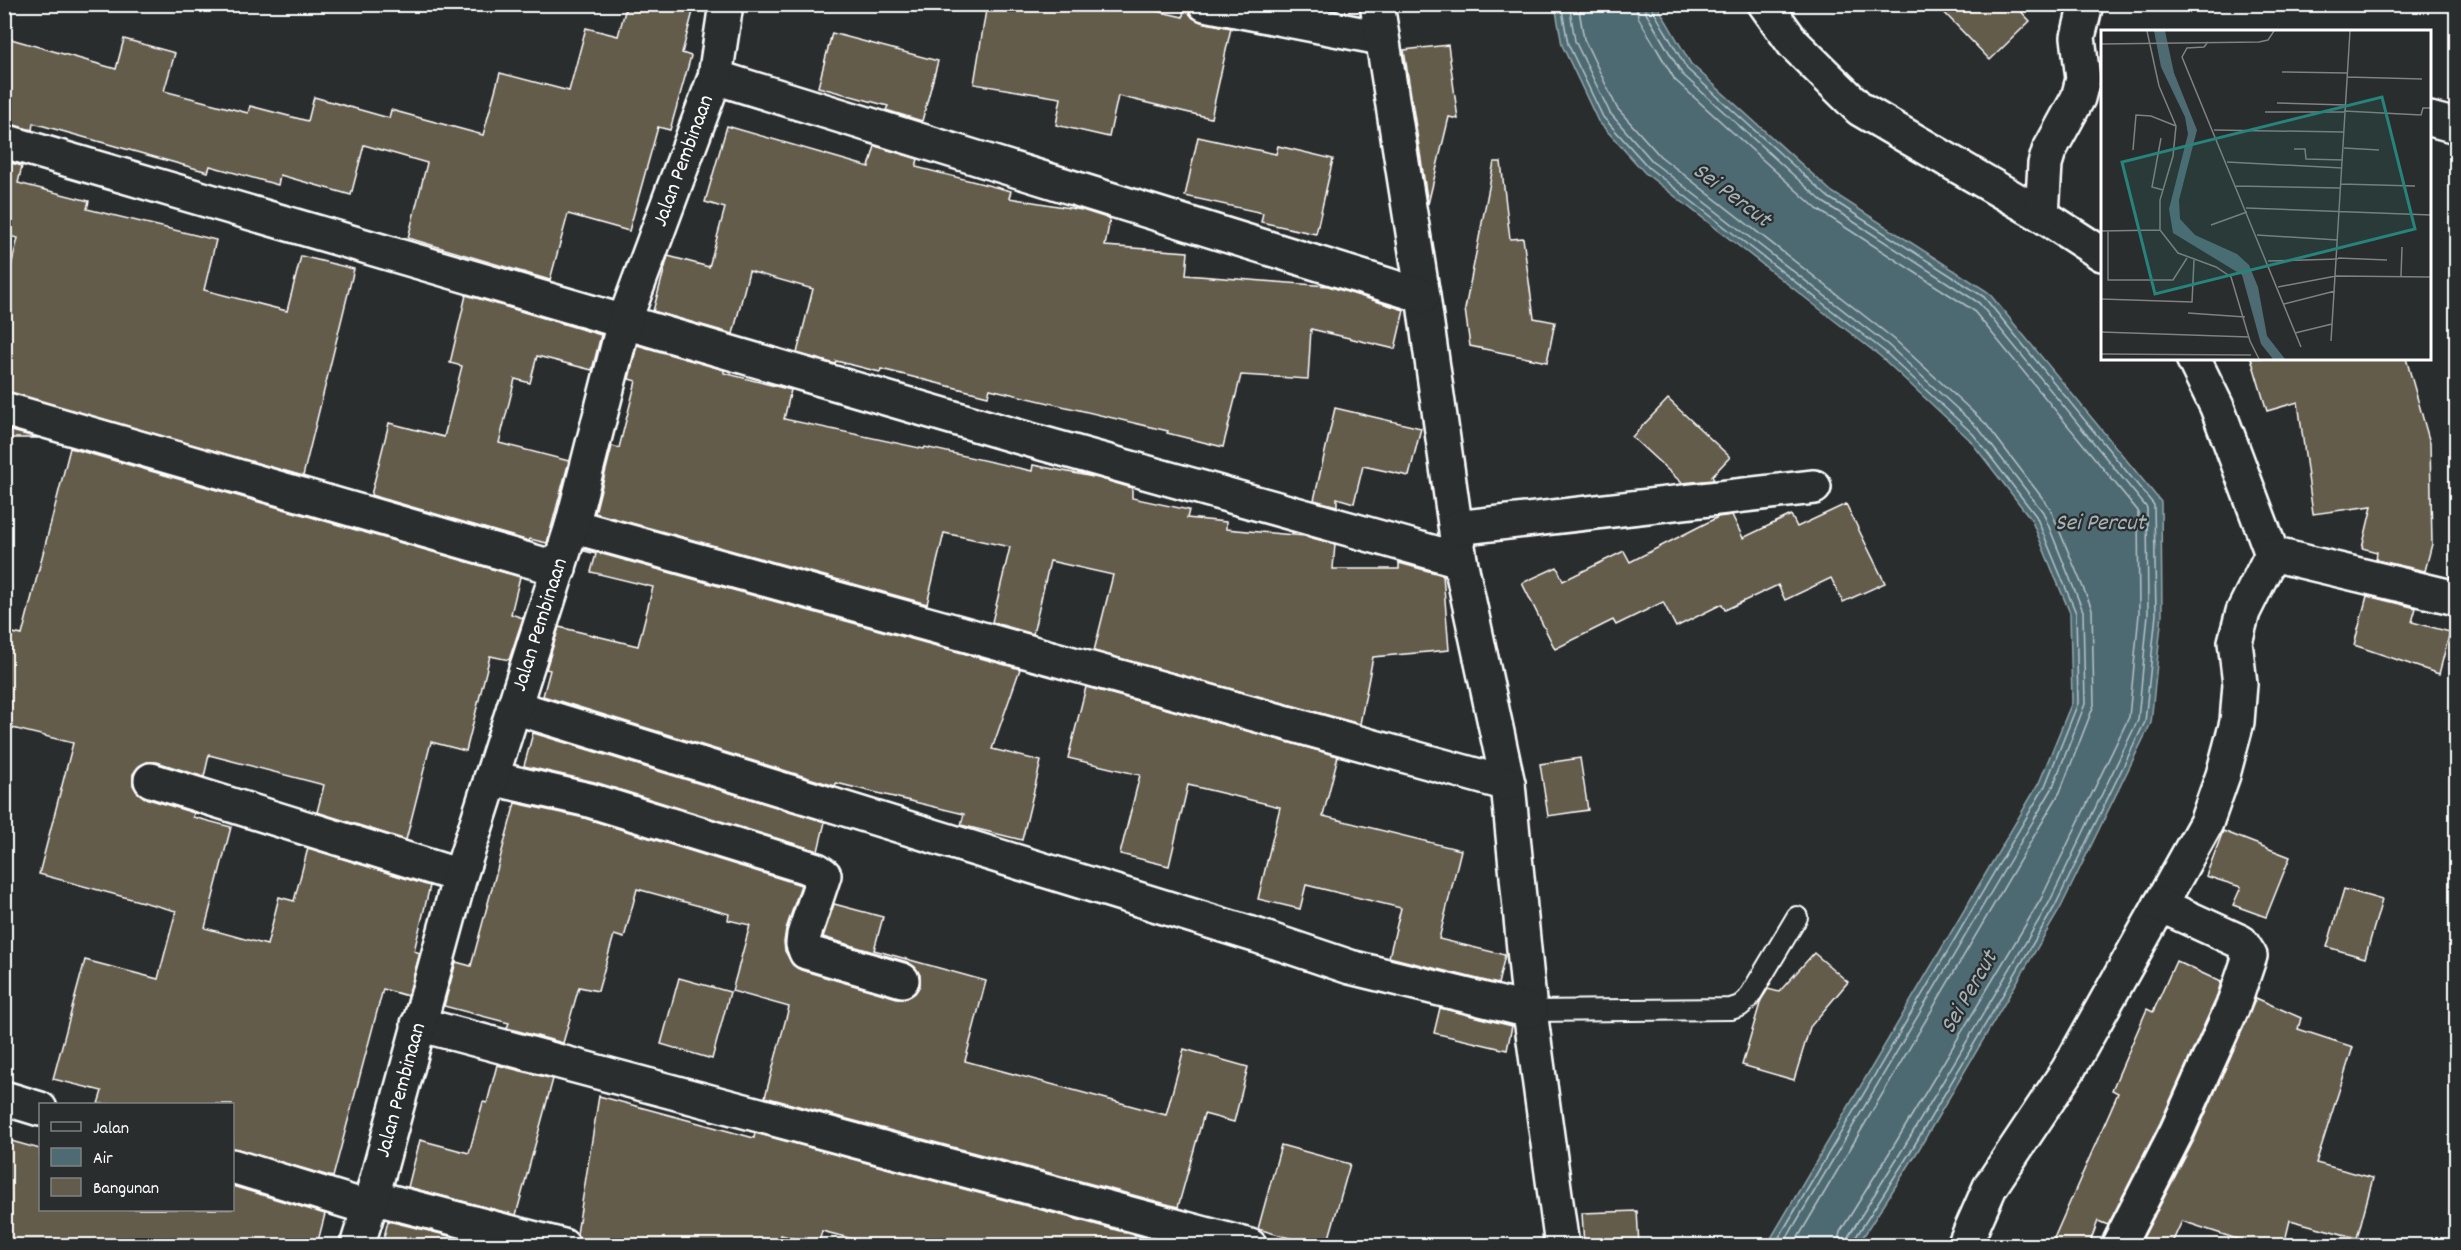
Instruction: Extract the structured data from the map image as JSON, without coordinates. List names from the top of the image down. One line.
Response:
{"streets":{"street":["Jalan Pembinaan"]},"water":["Sei Percut"],"legend":["Jalan","Air","Bangunan"]}
